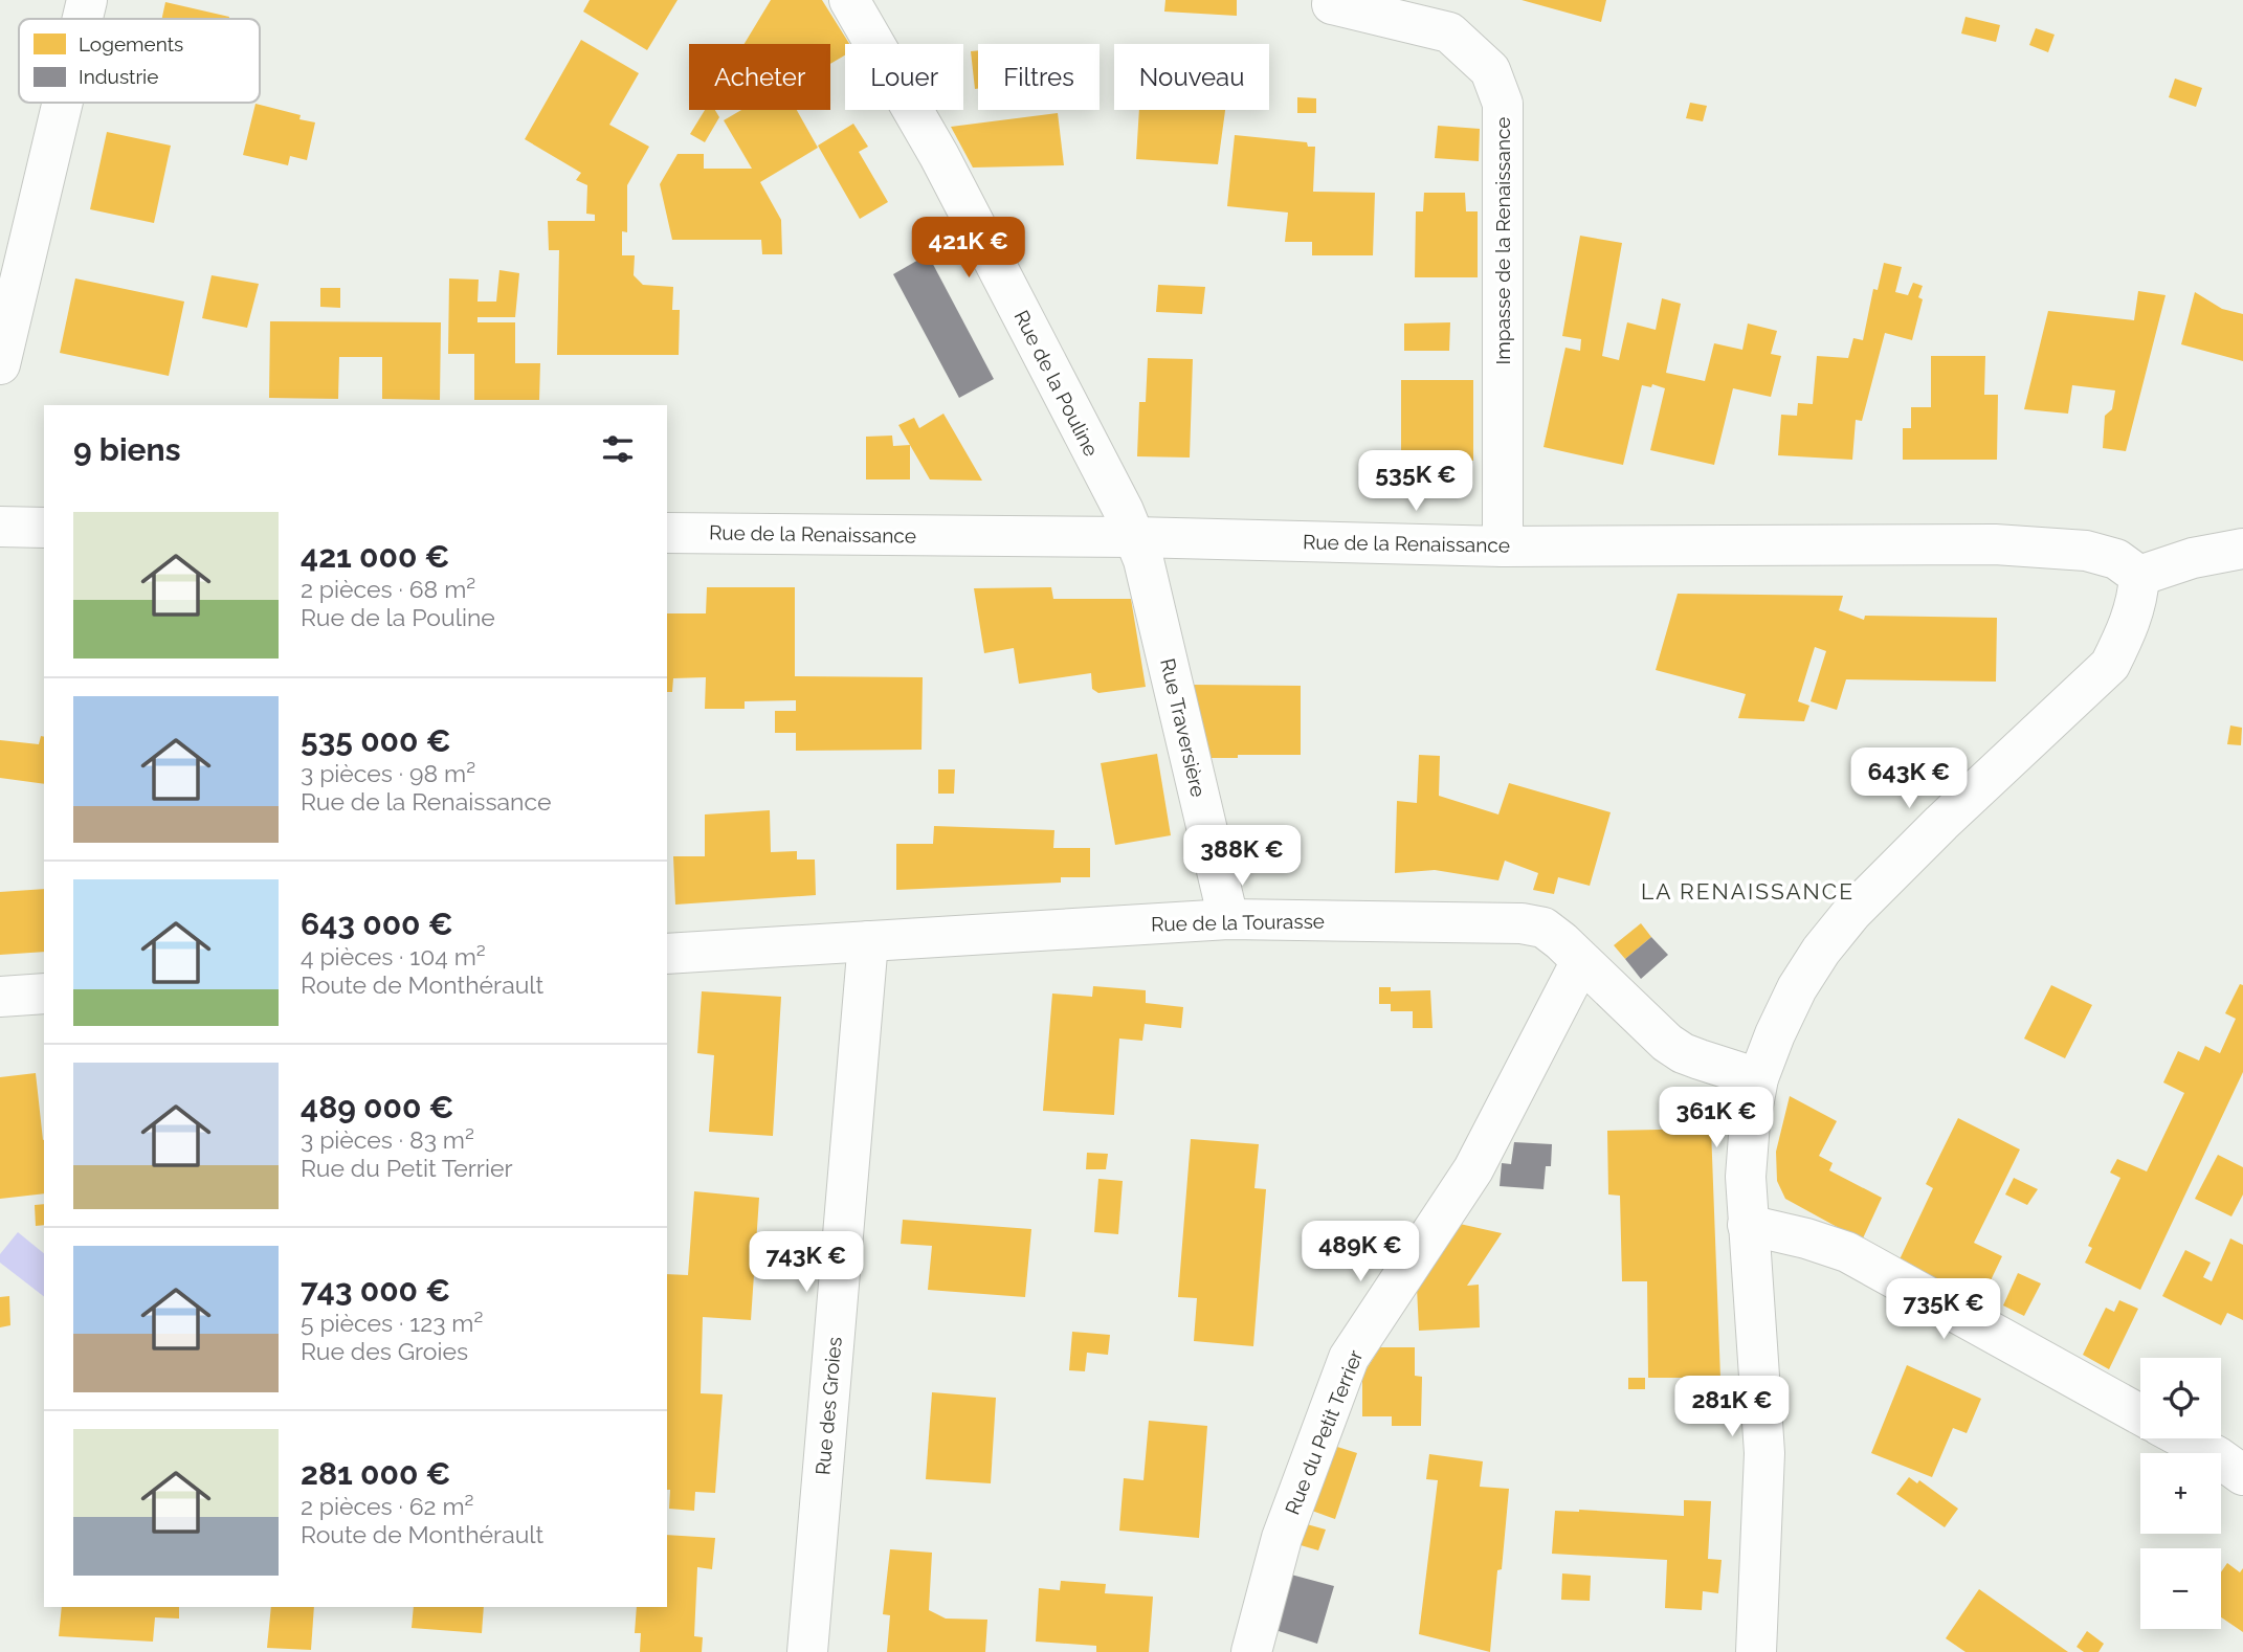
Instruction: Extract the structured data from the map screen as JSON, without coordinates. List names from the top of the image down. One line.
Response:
{"streets":{"street":["Impasse de la Renaissance","Rue de la Pouline","Rue de la Renaissance","Rue Traversière","Rue de la Tourasse","Rue des Groies","Rue du Petit Terrier"]},"crossings":[["Impasse de la Renaissance","Rue de la Renaissance"],["Rue de la Pouline","Rue de la Renaissance"],["Rue de la Pouline","Rue Traversière"],["Rue de la Renaissance","Rue Traversière"],["Rue Traversière","Rue de la Tourasse"],["Rue de la Tourasse","Rue des Groies"],["Rue de la Tourasse","Rue du Petit Terrier"]],"districts":["LA RENAISSANCE"],"legend":["Logements","Industrie"],"page":{"chip":["Acheter","Louer","Filtres","Nouveau"],"price":["421K €","535K €","643K €","388K €","361K €","489K €","743K €","735K €","281K €"],"heading":"9 biens","list":[{"name":"421 000 €","note":"2 pièces · 68 m² · Rue de la Pouline"},{"name":"535 000 €","note":"3 pièces · 98 m² · Rue de la Renaissance"},{"name":"643 000 €","note":"4 pièces · 104 m² · Route de Monthérault"},{"name":"489 000 €","note":"3 pièces · 83 m² · Rue du Petit Terrier"},{"name":"743 000 €","note":"5 pièces · 123 m² · Rue des Groies"},{"name":"281 000 €","note":"2 pièces · 62 m² · Route de Monthérault"}],"map_buttons":["+","−"]}}
